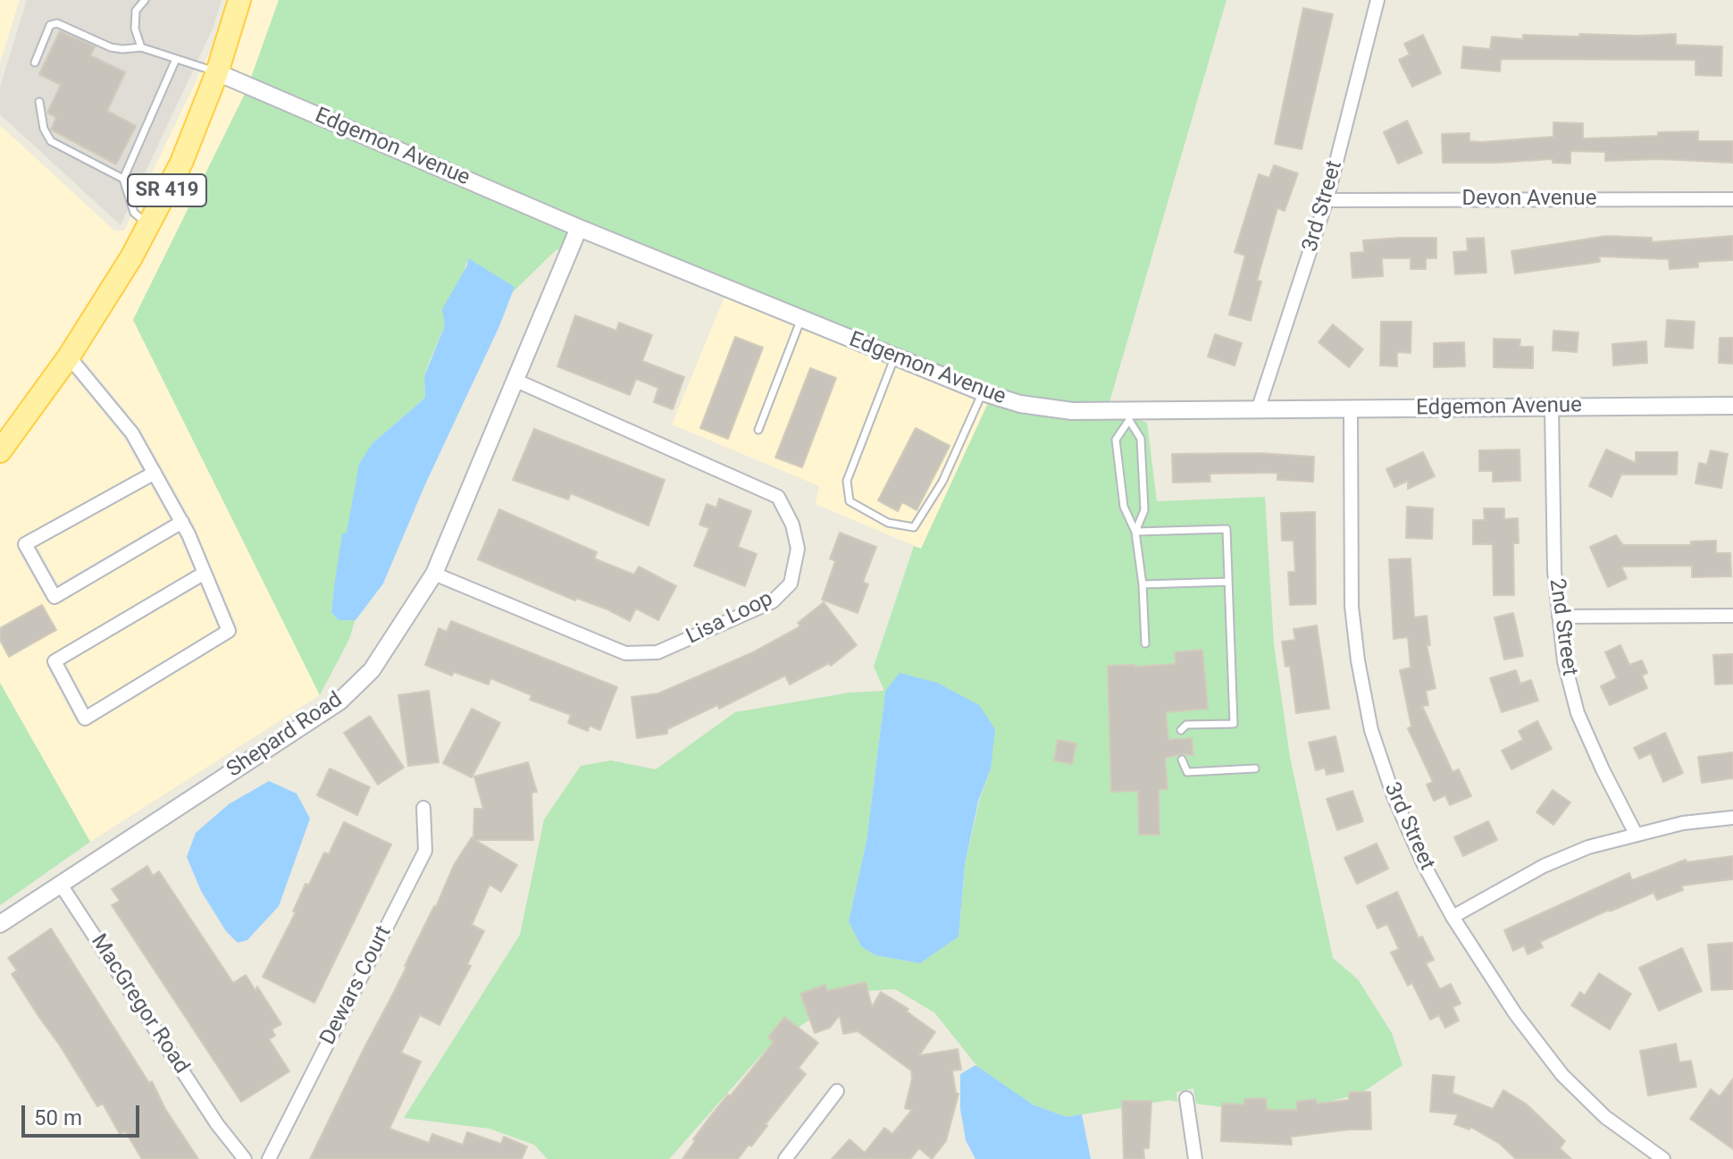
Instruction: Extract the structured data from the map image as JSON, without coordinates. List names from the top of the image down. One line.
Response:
{"streets":{"main road":["SR 419"],"street":["Edgemon Avenue","Devon Avenue","3rd Street","Lisa Loop","2nd Street","Shepard Road","Dewars Court","MacGregor Road"]},"crossings":[["Edgemon Avenue","SR 419"],["Edgemon Avenue","3rd Street"],["Edgemon Avenue","2nd Street"],["Edgemon Avenue","Shepard Road"],["Devon Avenue","3rd Street"],["Lisa Loop","Shepard Road"],["Shepard Road","MacGregor Road"]],"scale_bar":"50 m"}
